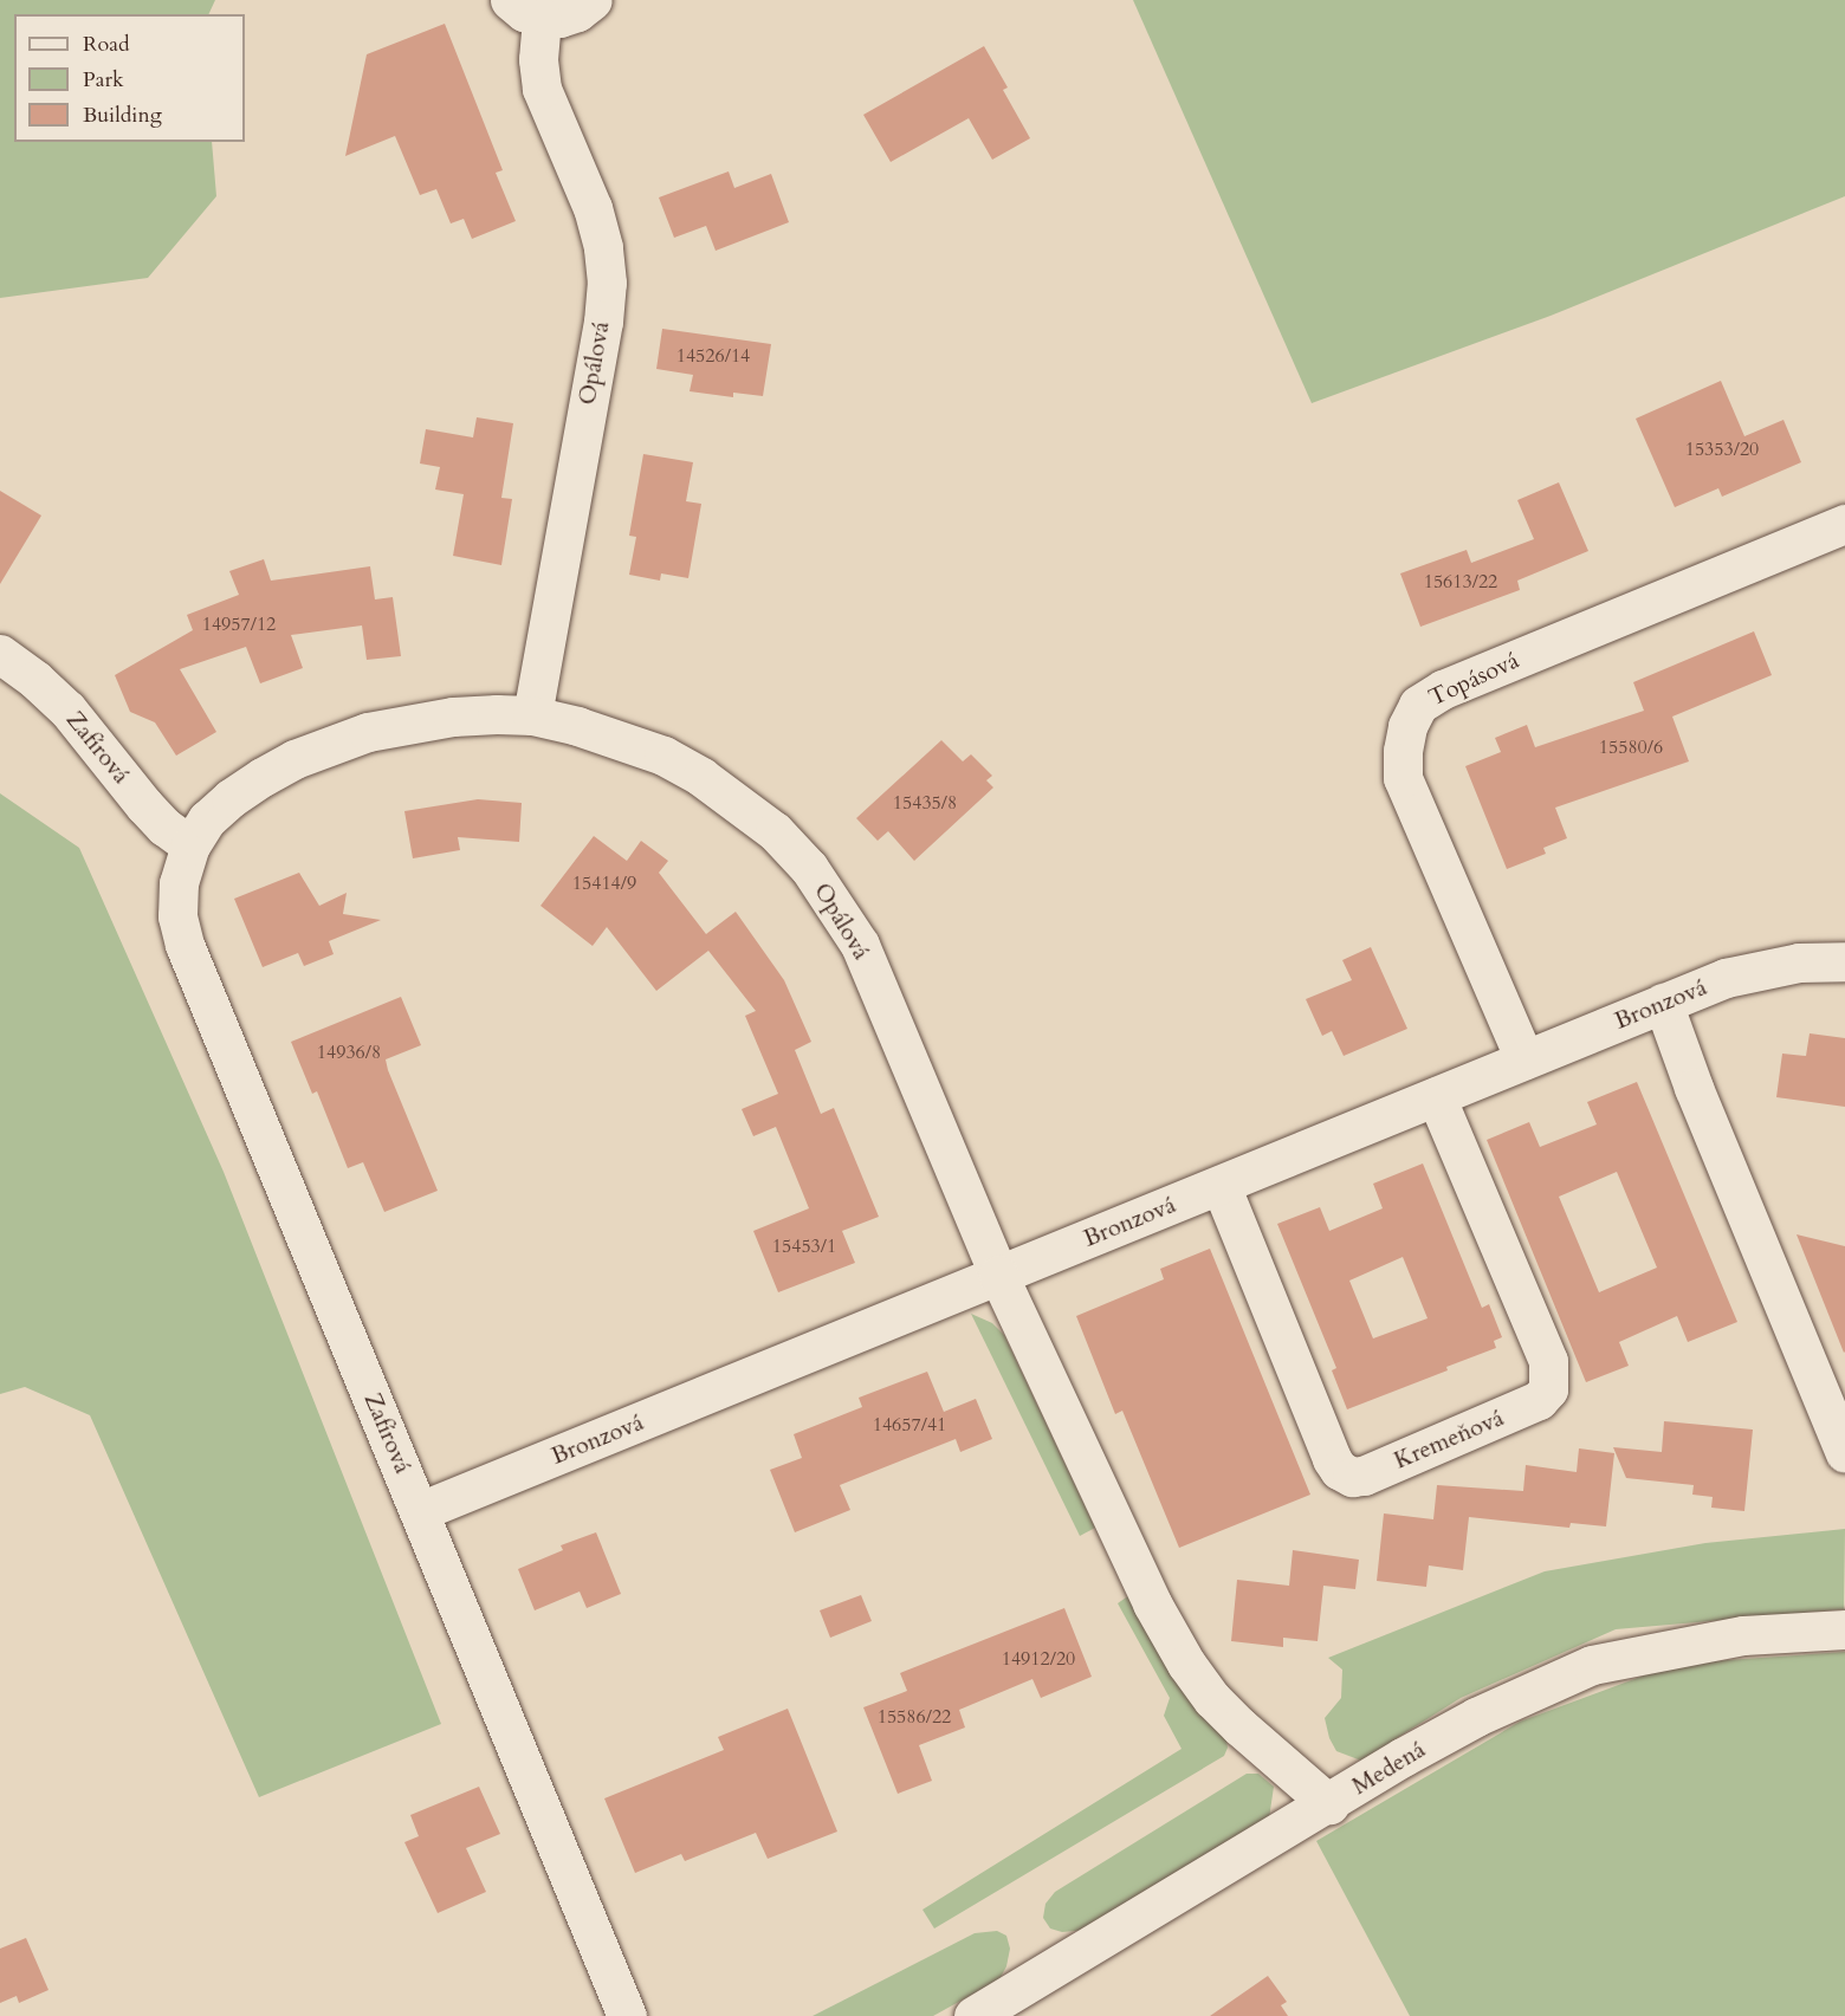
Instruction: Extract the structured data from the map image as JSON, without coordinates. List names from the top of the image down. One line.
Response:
{"streets":{"street":["Opálová","Topásová","Zafírová","Bronzová","Kremeňová","Medená"]},"crossings":[["Opálová","Zafírová"],["Opálová","Bronzová"],["Topásová","Bronzová"],["Zafírová","Bronzová"],["Bronzová","Kremeňová"]],"house_numbers":["14526/14","15353/20","15613/22","14957/12","15580/6","15435/8","15414/9","14936/8","15453/1","14657/41","14912/20","15586/22"],"legend":["Road","Park","Building"]}
